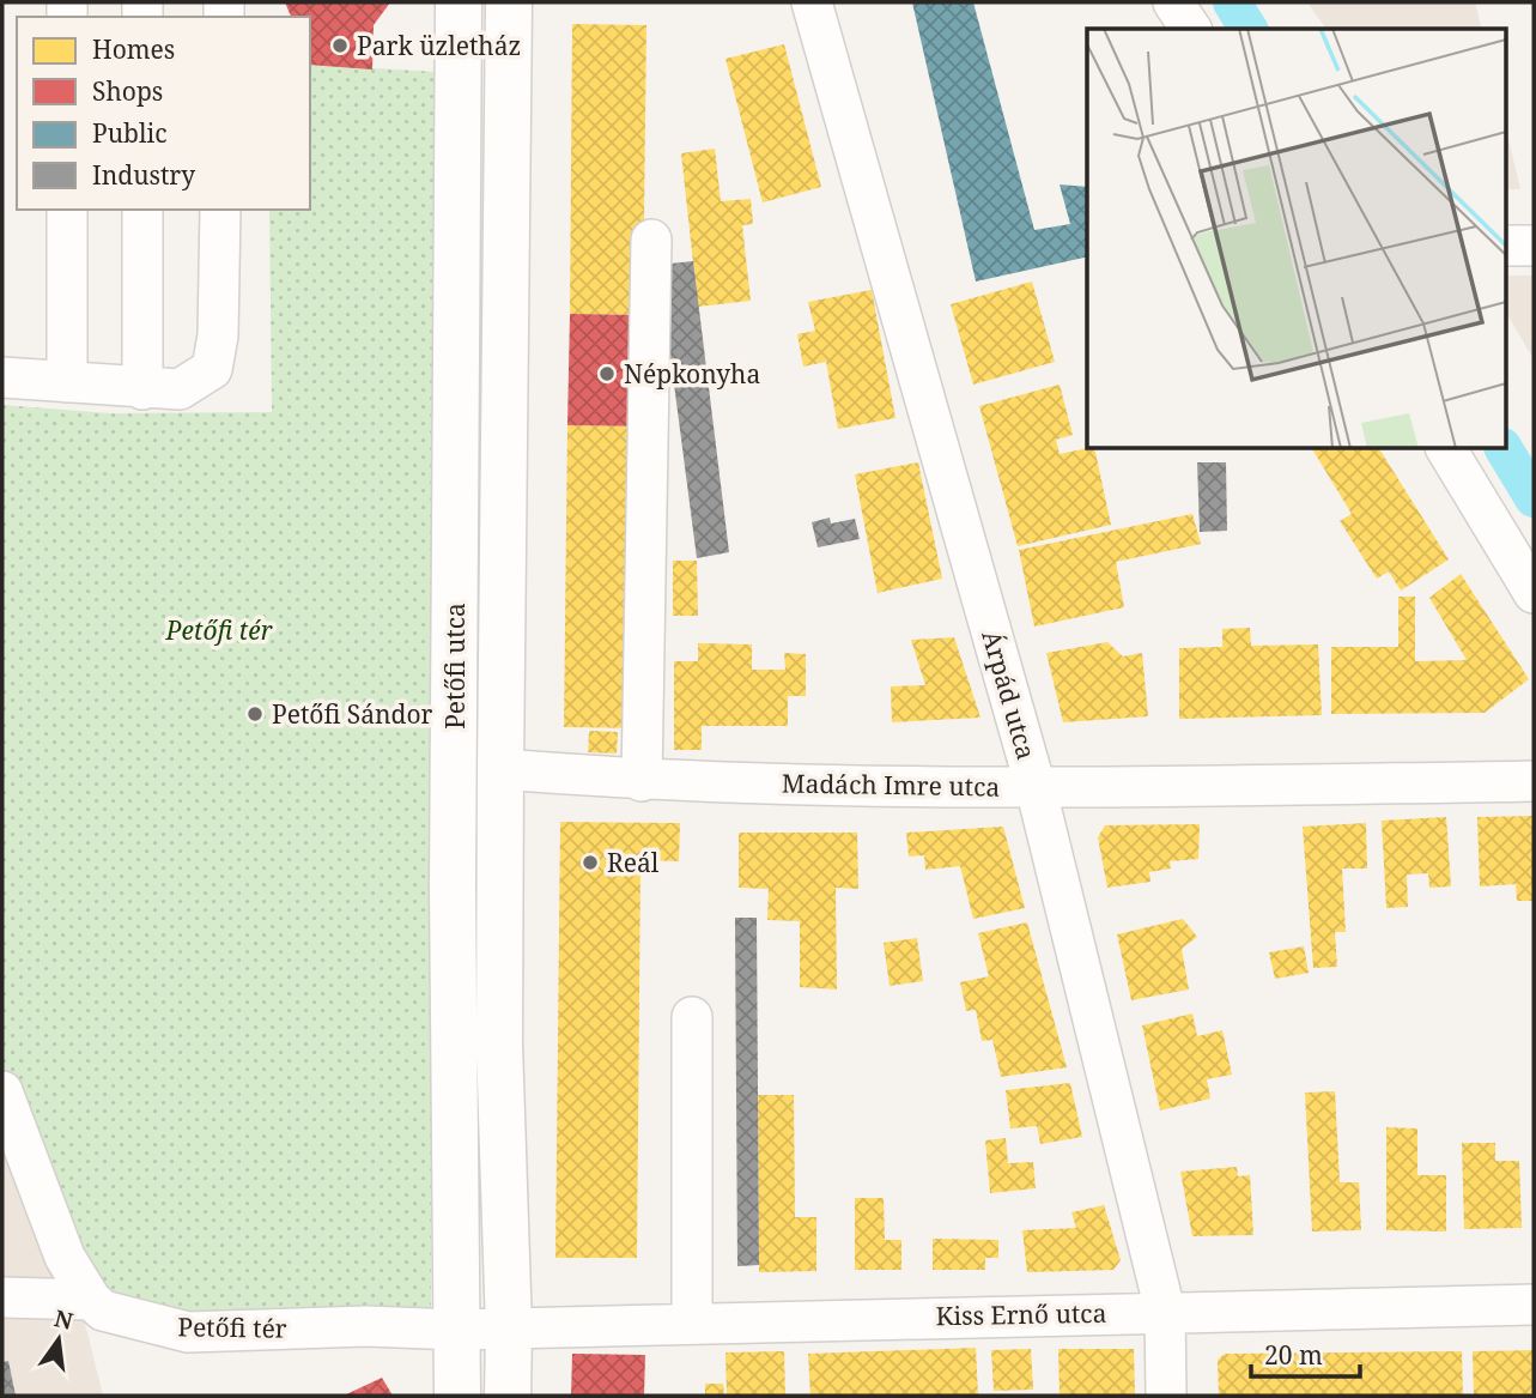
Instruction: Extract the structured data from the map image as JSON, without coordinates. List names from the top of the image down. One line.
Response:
{"streets":{"main road":["Petőfi utca"],"street":["Árpád utca","Madách Imre utca","Kiss Ernő utca","Petőfi tér"]},"crossings":[["Petőfi utca","Madách Imre utca"],["Petőfi utca","Kiss Ernő utca"],["Petőfi utca","Petőfi tér"],["Árpád utca","Madách Imre utca"],["Árpád utca","Kiss Ernő utca"],["Kiss Ernő utca","Petőfi tér"]],"parks":["Petőfi tér"],"places":["Park üzletház","Népkonyha","Petőfi Sándor","Reál"],"legend":["Homes","Shops","Public","Industry"],"scale_bar":"20 m","north":"top"}
